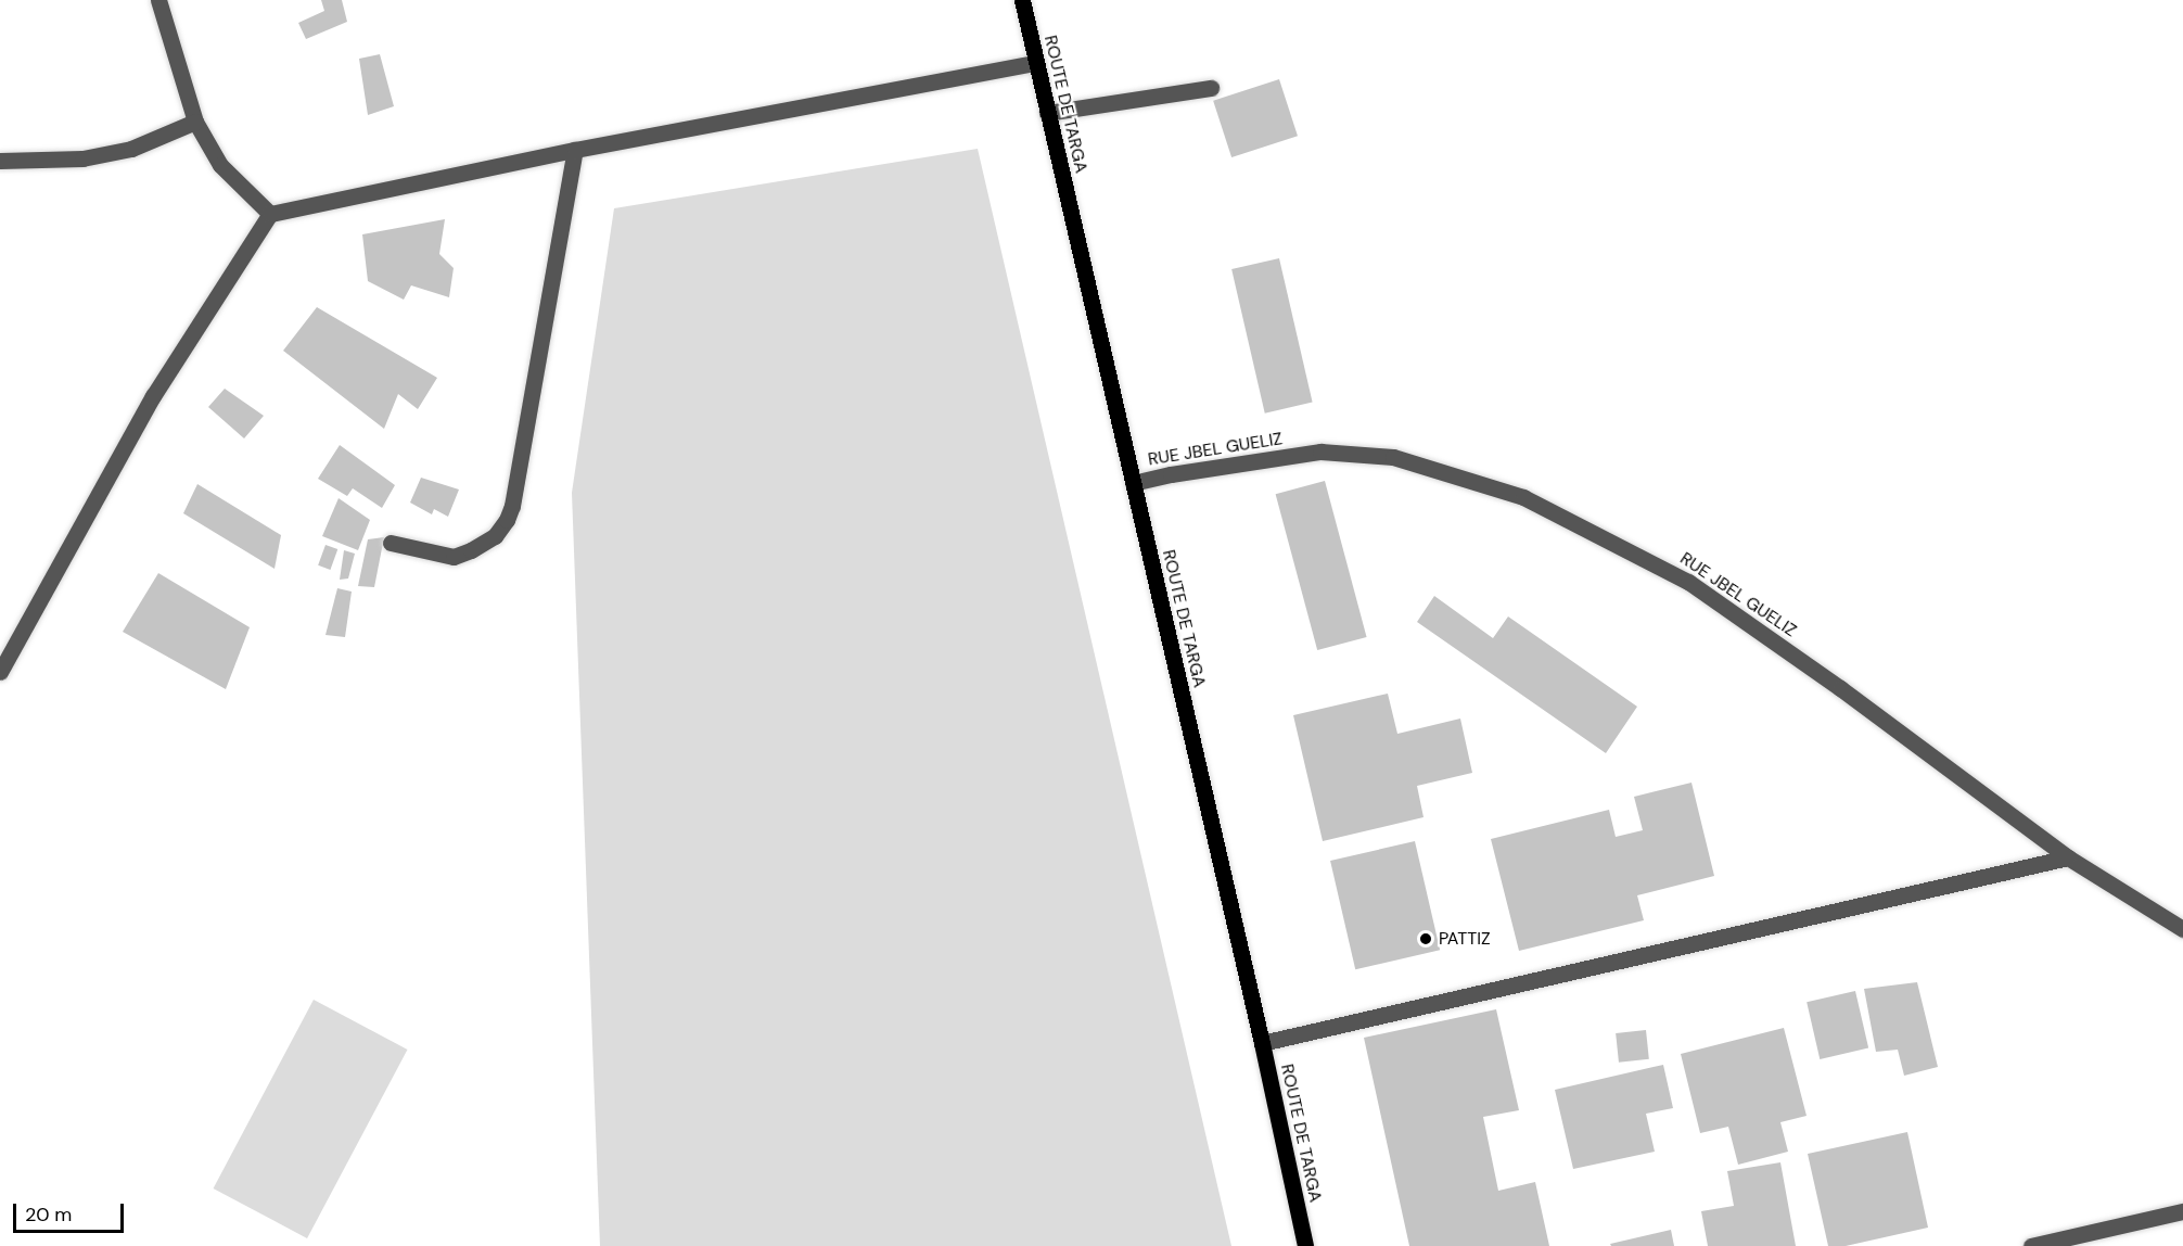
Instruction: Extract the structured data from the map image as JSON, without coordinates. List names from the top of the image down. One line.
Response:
{"streets":{"main road":["ROUTE DE TARGA"],"street":["RUE JBEL GUELIZ"]},"crossings":[["ROUTE DE TARGA","RUE JBEL GUELIZ"]],"places":["PATTIZ"],"scale_bar":"20 m"}
